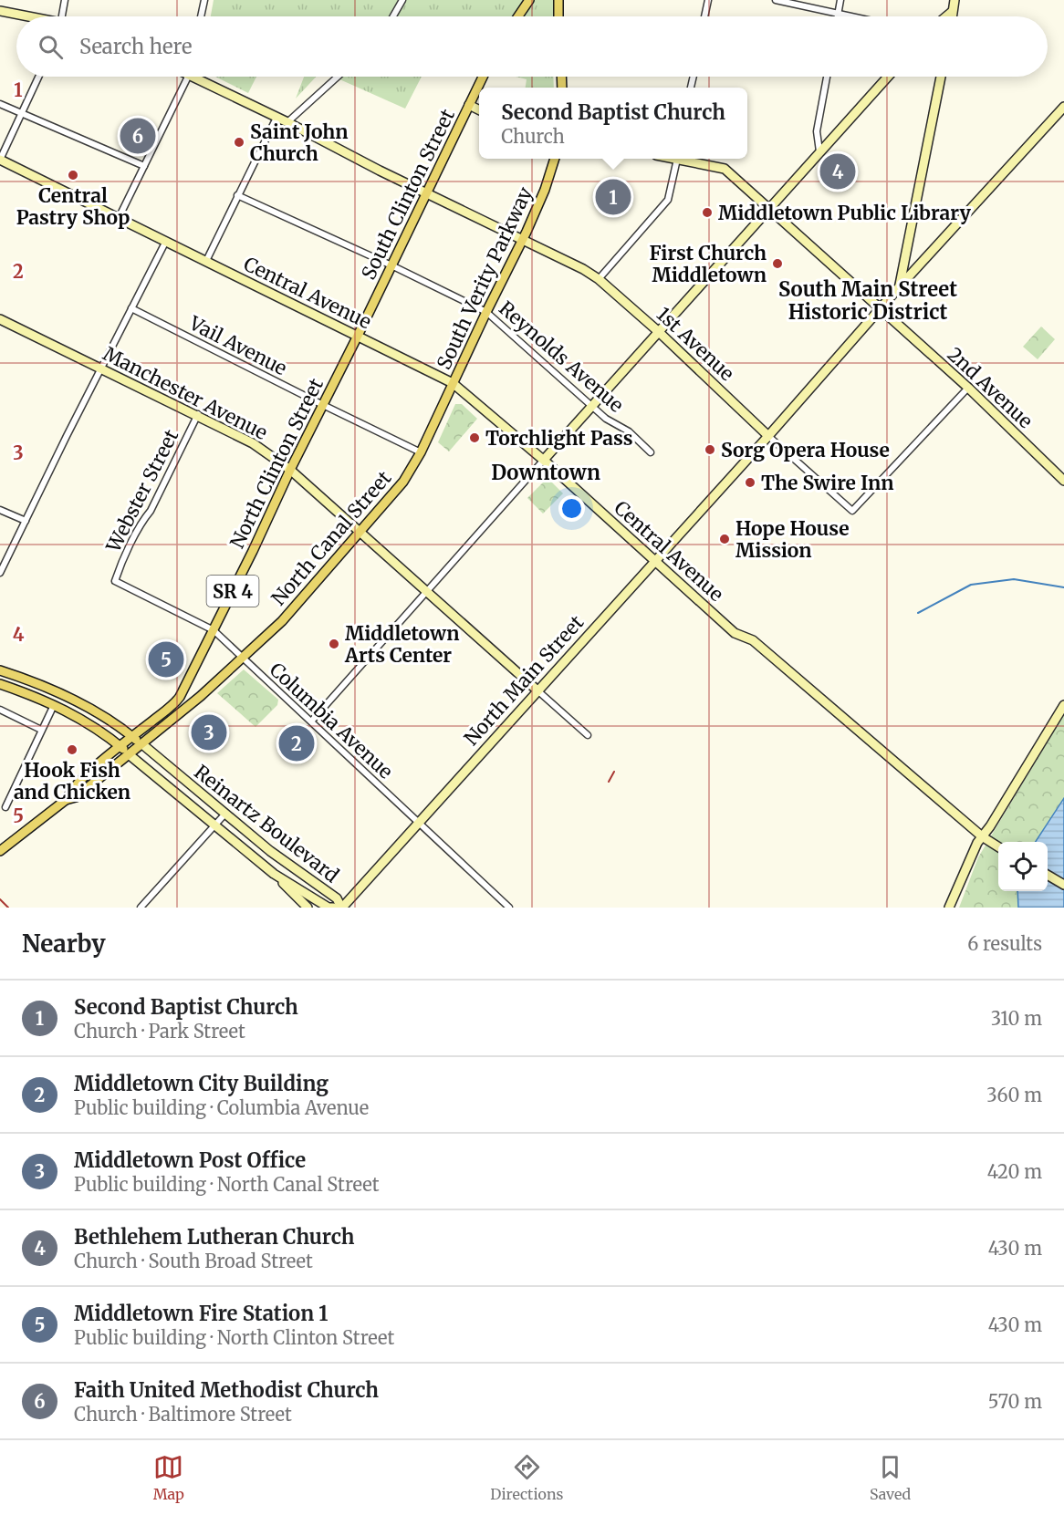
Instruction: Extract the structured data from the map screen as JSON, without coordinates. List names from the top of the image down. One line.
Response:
{"streets":{"main road":["South Clinton Street","South Verity Parkway","North Clinton Street","North Canal Street","SR 4","Reinartz Boulevard"],"street":["Central Avenue","1st Avenue","Vail Avenue","Reynolds Avenue","2nd Avenue","Manchester Avenue","Webster Street","North Main Street","Columbia Avenue"]},"crossings":[["South Clinton Street","Central Avenue"],["South Clinton Street","1st Avenue"],["South Clinton Street","Reynolds Avenue"],["South Clinton Street","North Clinton Street"],["South Verity Parkway","Central Avenue"],["South Verity Parkway","1st Avenue"],["South Verity Parkway","Reynolds Avenue"],["South Verity Parkway","North Canal Street"],["Central Avenue","North Clinton Street"],["Central Avenue","North Canal Street"],["Central Avenue","North Main Street"],["1st Avenue","2nd Avenue"],["1st Avenue","North Main Street"],["Vail Avenue","North Clinton Street"],["Vail Avenue","North Canal Street"],["2nd Avenue","North Main Street"],["Manchester Avenue","North Clinton Street"],["Manchester Avenue","Webster Street"],["Manchester Avenue","North Canal Street"],["Manchester Avenue","North Main Street"],["North Clinton Street","SR 4"],["North Clinton Street","Columbia Avenue"],["North Clinton Street","Reinartz Boulevard"],["Webster Street","Columbia Avenue"],["North Canal Street","SR 4"],["North Canal Street","Columbia Avenue"],["North Canal Street","Reinartz Boulevard"],["SR 4","Reinartz Boulevard"],["North Main Street","Columbia Avenue"],["North Main Street","Reinartz Boulevard"]],"districts":["South Main Street Historic District","Downtown"],"places":["Saint John Church","Central Pastry Shop","Middletown Public Library","First Church Middletown","Torchlight Pass","Sorg Opera House","The Swire Inn","Hope House Mission","Middletown Arts Center","Hook Fish and Chicken"],"page":{"search":"Search here","popup":["Second Baptist Church","Church"],"pins":["6","4","1","5","3","2"],"heading":["Nearby","6 results"],"list":[{"mark":"1","name":"Second Baptist Church","note":"Church · Park Street","value":"310 m"},{"mark":"2","name":"Middletown City Building","note":"Public building · Columbia Avenue","value":"360 m"},{"mark":"3","name":"Middletown Post Office","note":"Public building · North Canal Street","value":"420 m"},{"mark":"4","name":"Bethlehem Lutheran Church","note":"Church · South Broad Street","value":"430 m"},{"mark":"5","name":"Middletown Fire Station 1","note":"Public building · North Clinton Street","value":"430 m"},{"mark":"6","name":"Faith United Methodist Church","note":"Church · Baltimore Street","value":"570 m"}],"nav":["Map","Directions","Saved"]},"grid":{"rows":["1","2","3","4","5"]}}
